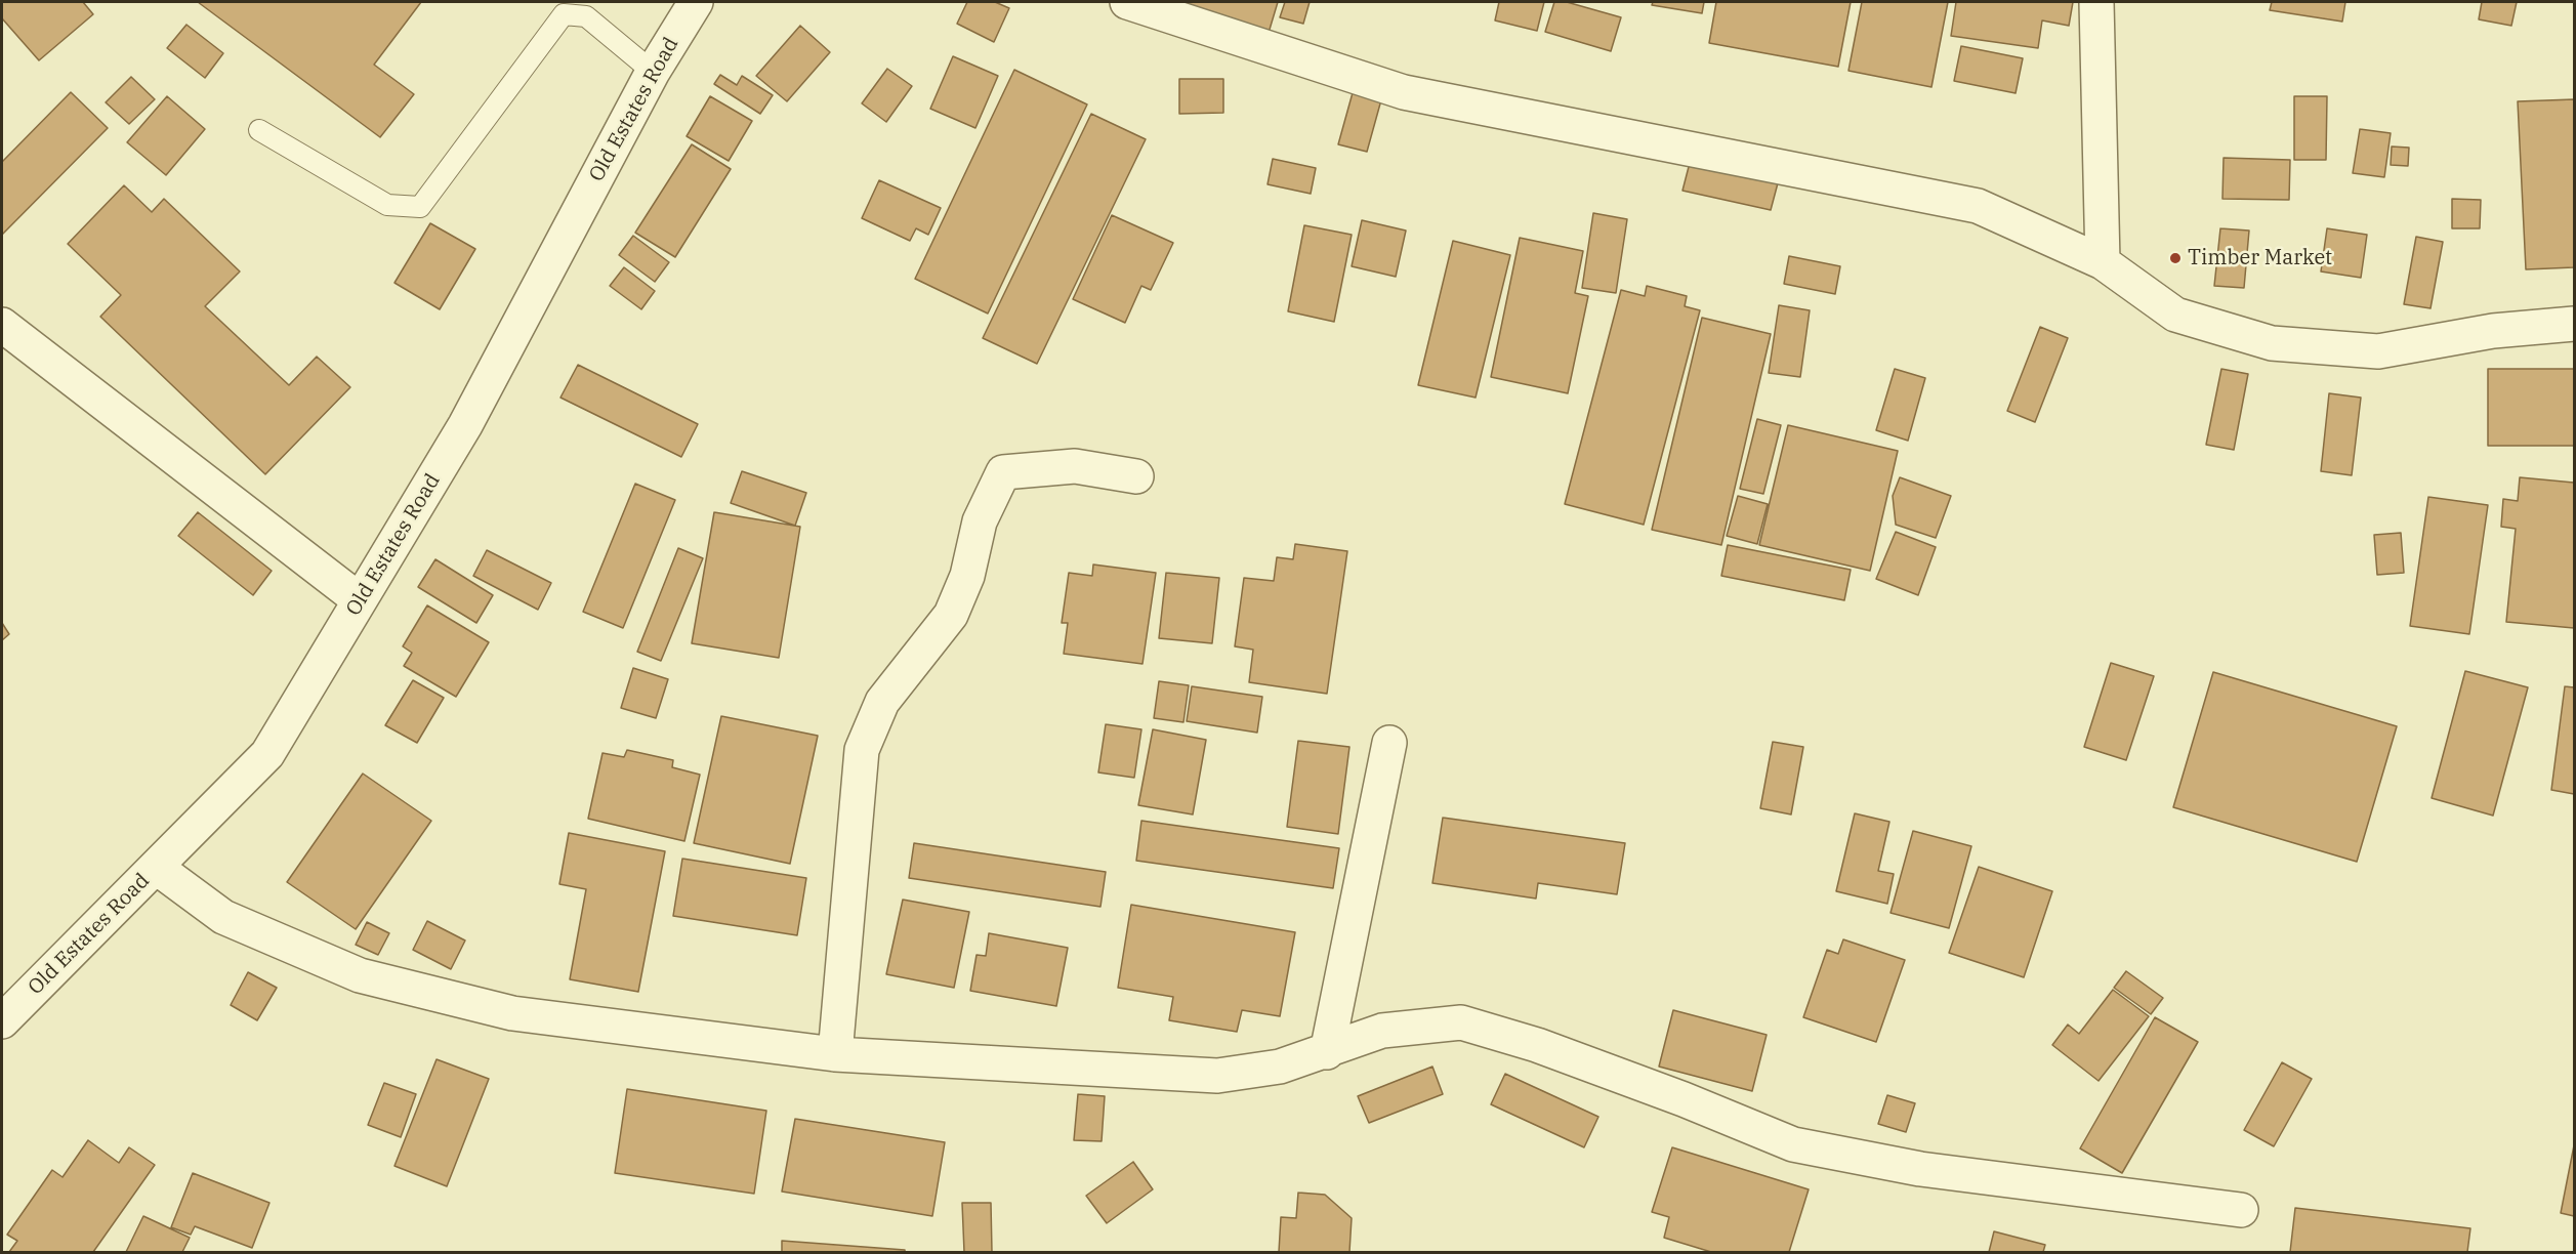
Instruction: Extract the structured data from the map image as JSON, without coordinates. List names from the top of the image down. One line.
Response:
{"streets":{"street":["Old Estates Road"]},"places":["Timber Market"]}
